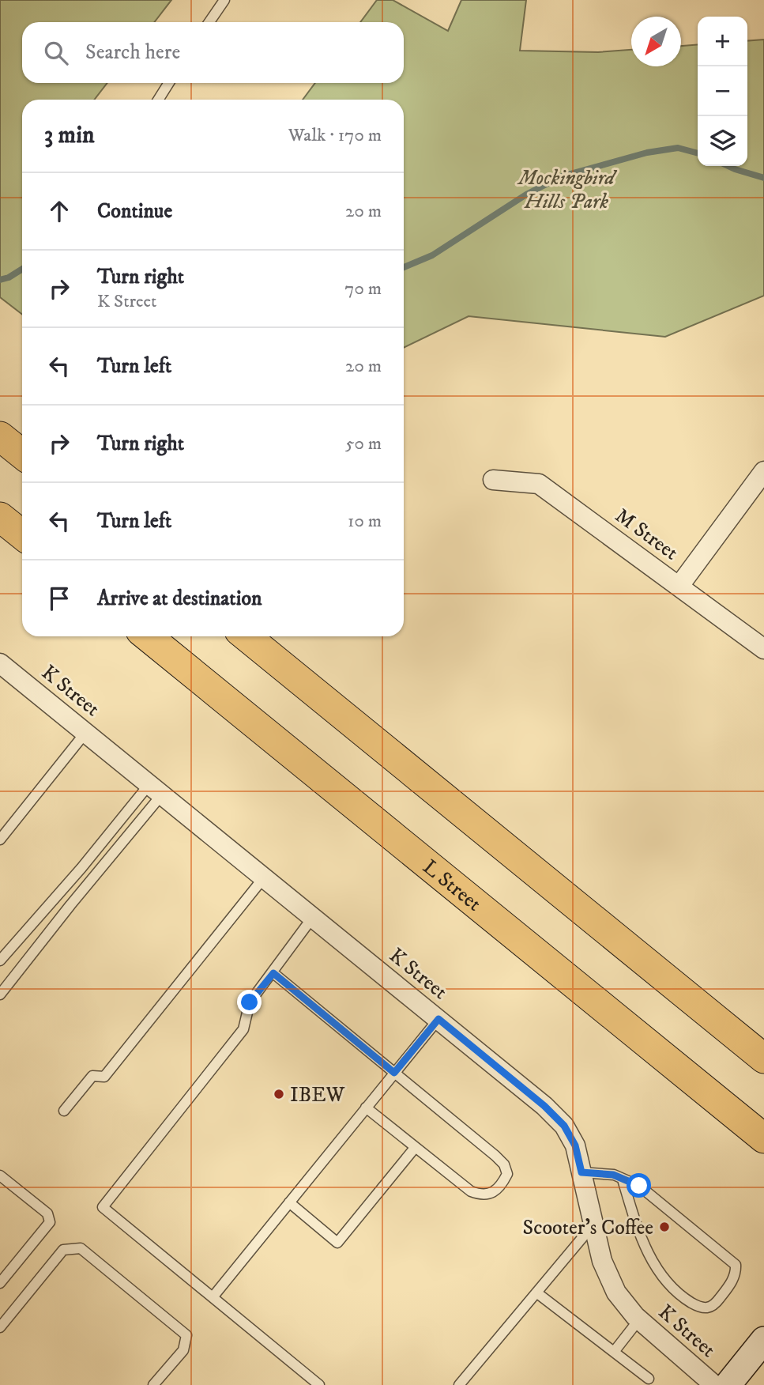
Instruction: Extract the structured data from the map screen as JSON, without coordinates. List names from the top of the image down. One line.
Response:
{"streets":{"main road":["L Street"],"street":["M Street","K Street"]},"parks":["Mockingbird Hills Park"],"places":["IBEW","Scooter's Coffee"],"north":"bottom left","page":{"map_buttons":["+","−"],"search":"Search here","heading":["3 min","Walk · 170 m"],"list":[["Continue","20 m"],["Turn right","K Street","70 m"],["Turn left","20 m"],["Turn right","50 m"],["Turn left","10 m"],"Arrive at destination"]}}
